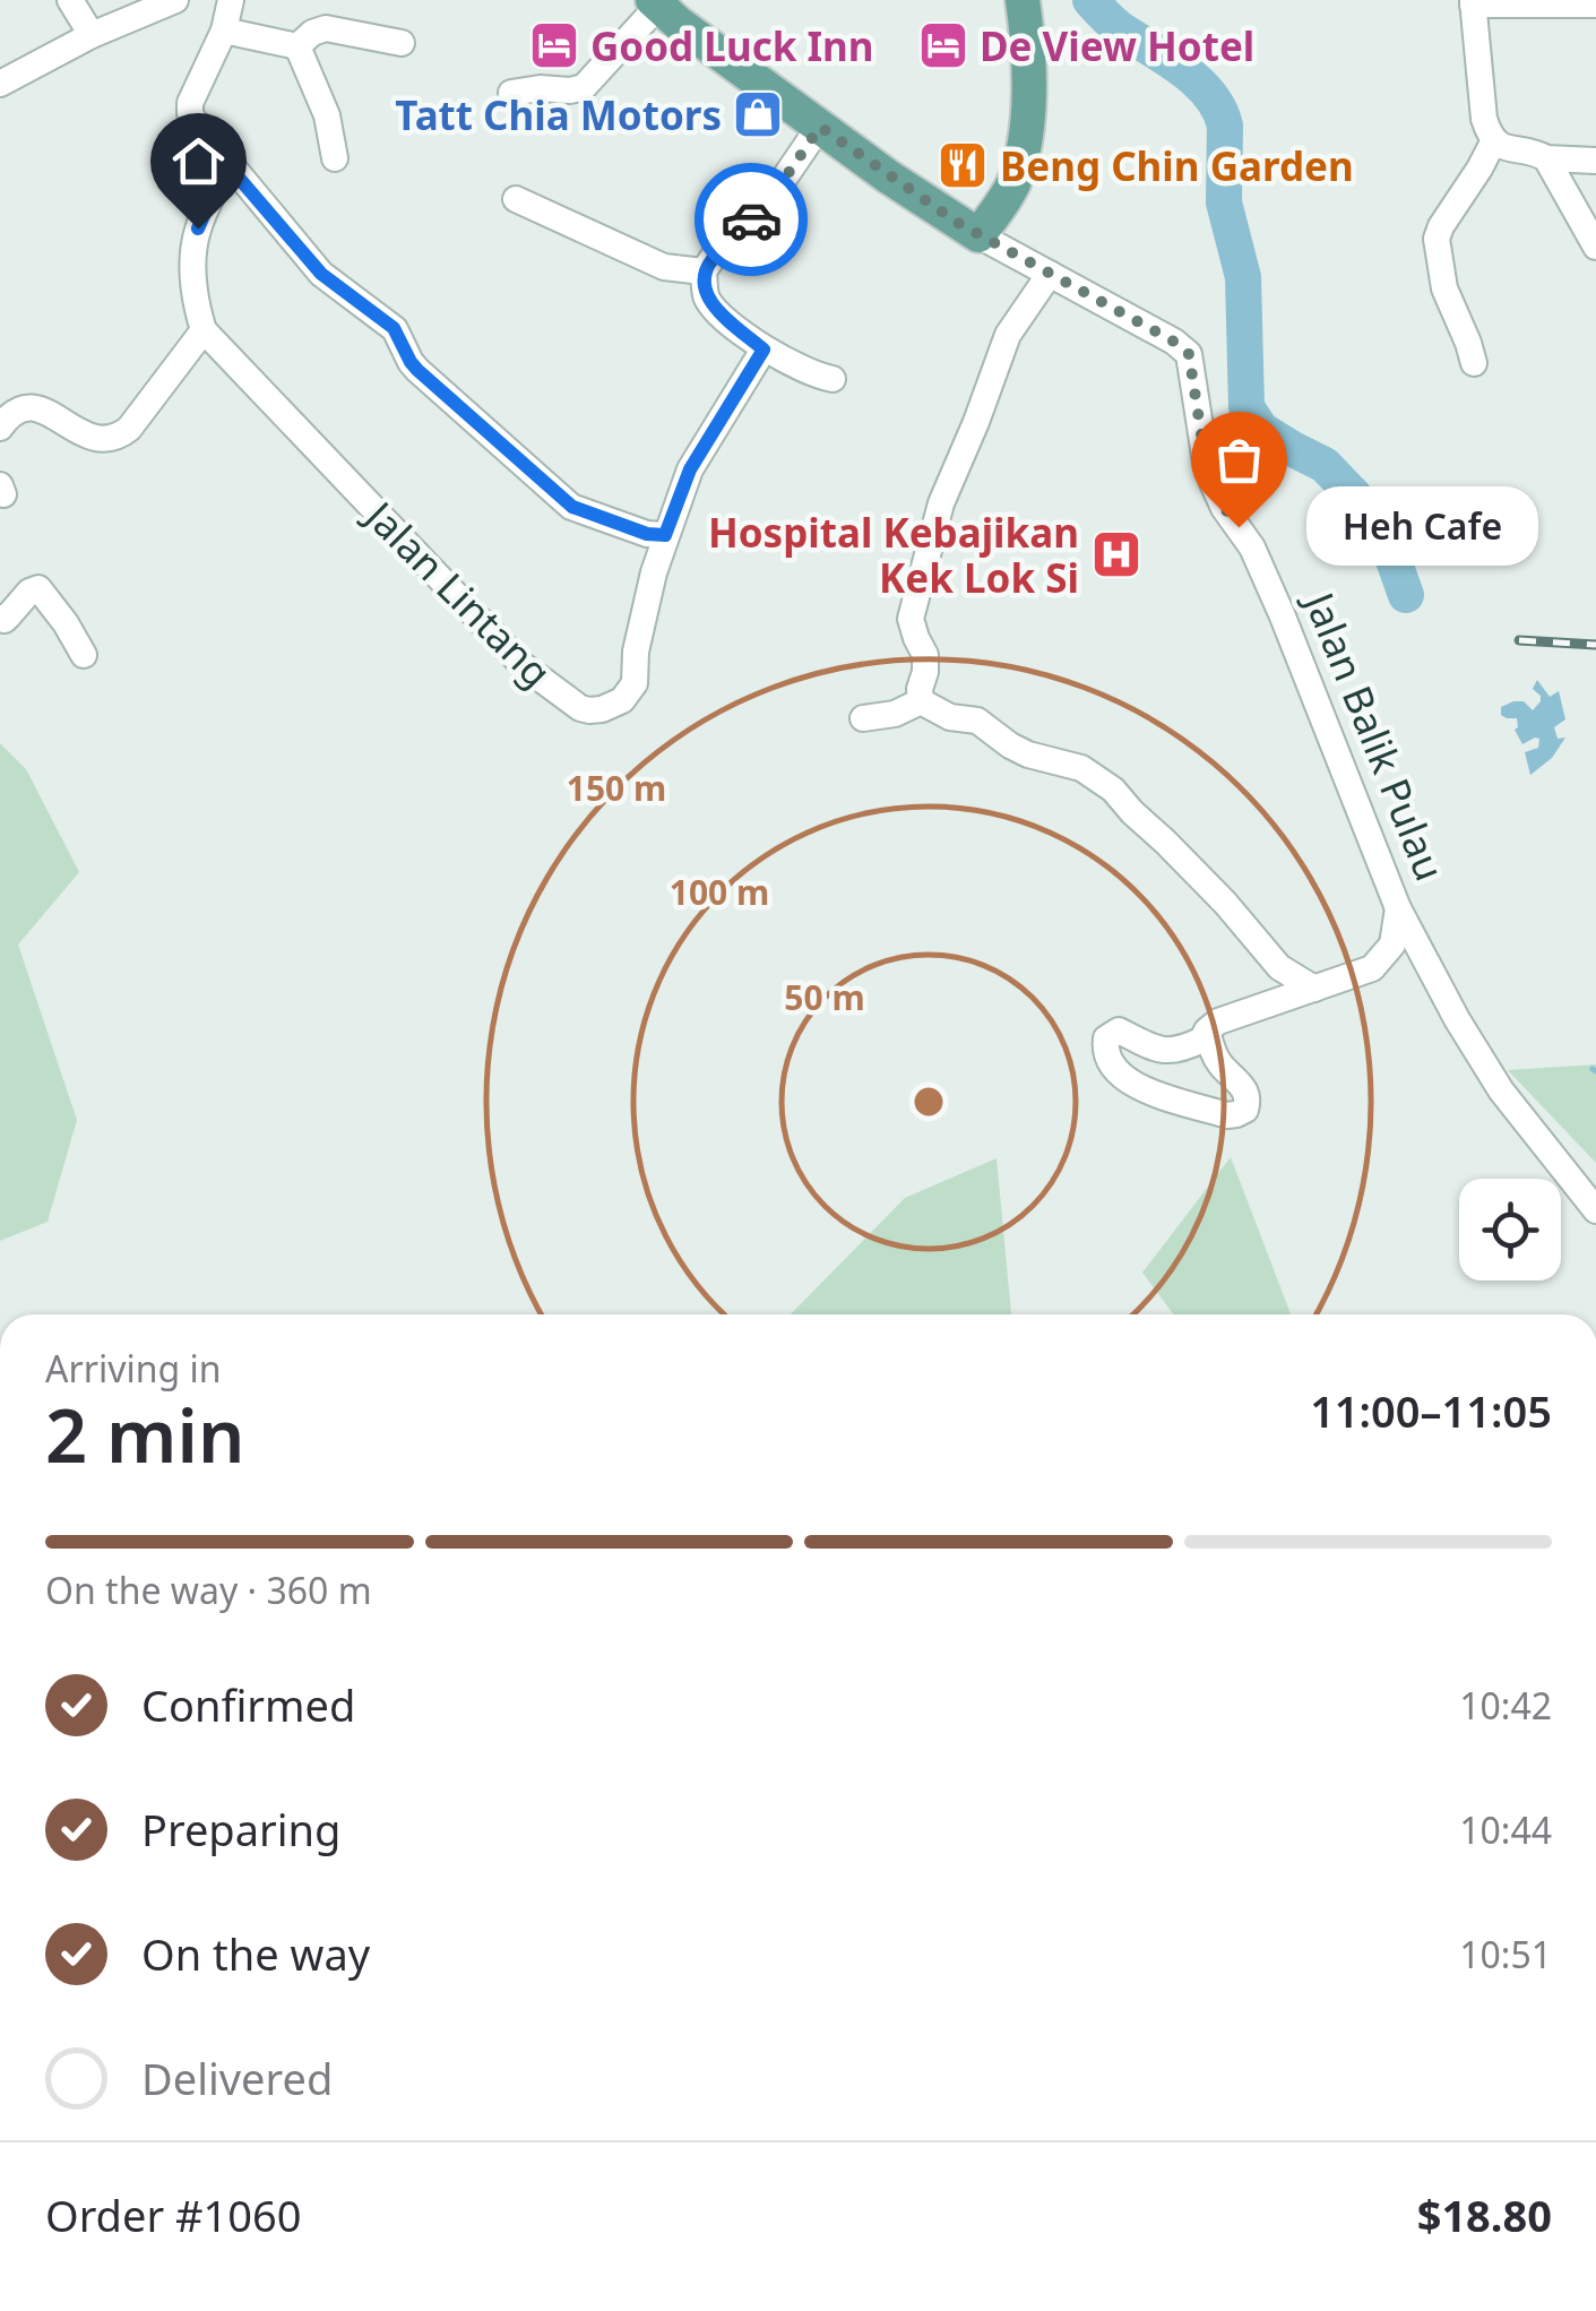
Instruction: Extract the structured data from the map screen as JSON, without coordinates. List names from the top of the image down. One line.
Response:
{"streets":{"main road":["Jalan Balik Pulau"],"street":["Jalan Lintang"]},"places":{"hotel":["Good Luck Inn","De View Hotel"],"shop":["Tatt Chia Motors"],"restaurant":["Beng Chin Garden"],"other":["Heh Cafe"],"hospital":["Hospital Kebajikan Kek Lok Si"]},"page":{"bubble":"Heh Cafe","heading":["2 min","Arriving in","11:00–11:05"],"panel":["Order #1060","$18.80"],"bar":"On the way · 360 m","list":[["Confirmed","10:42"],["Preparing","10:44"],["On the way","10:51"],"Delivered"]},"rings":["150 m","100 m","50 m"]}
